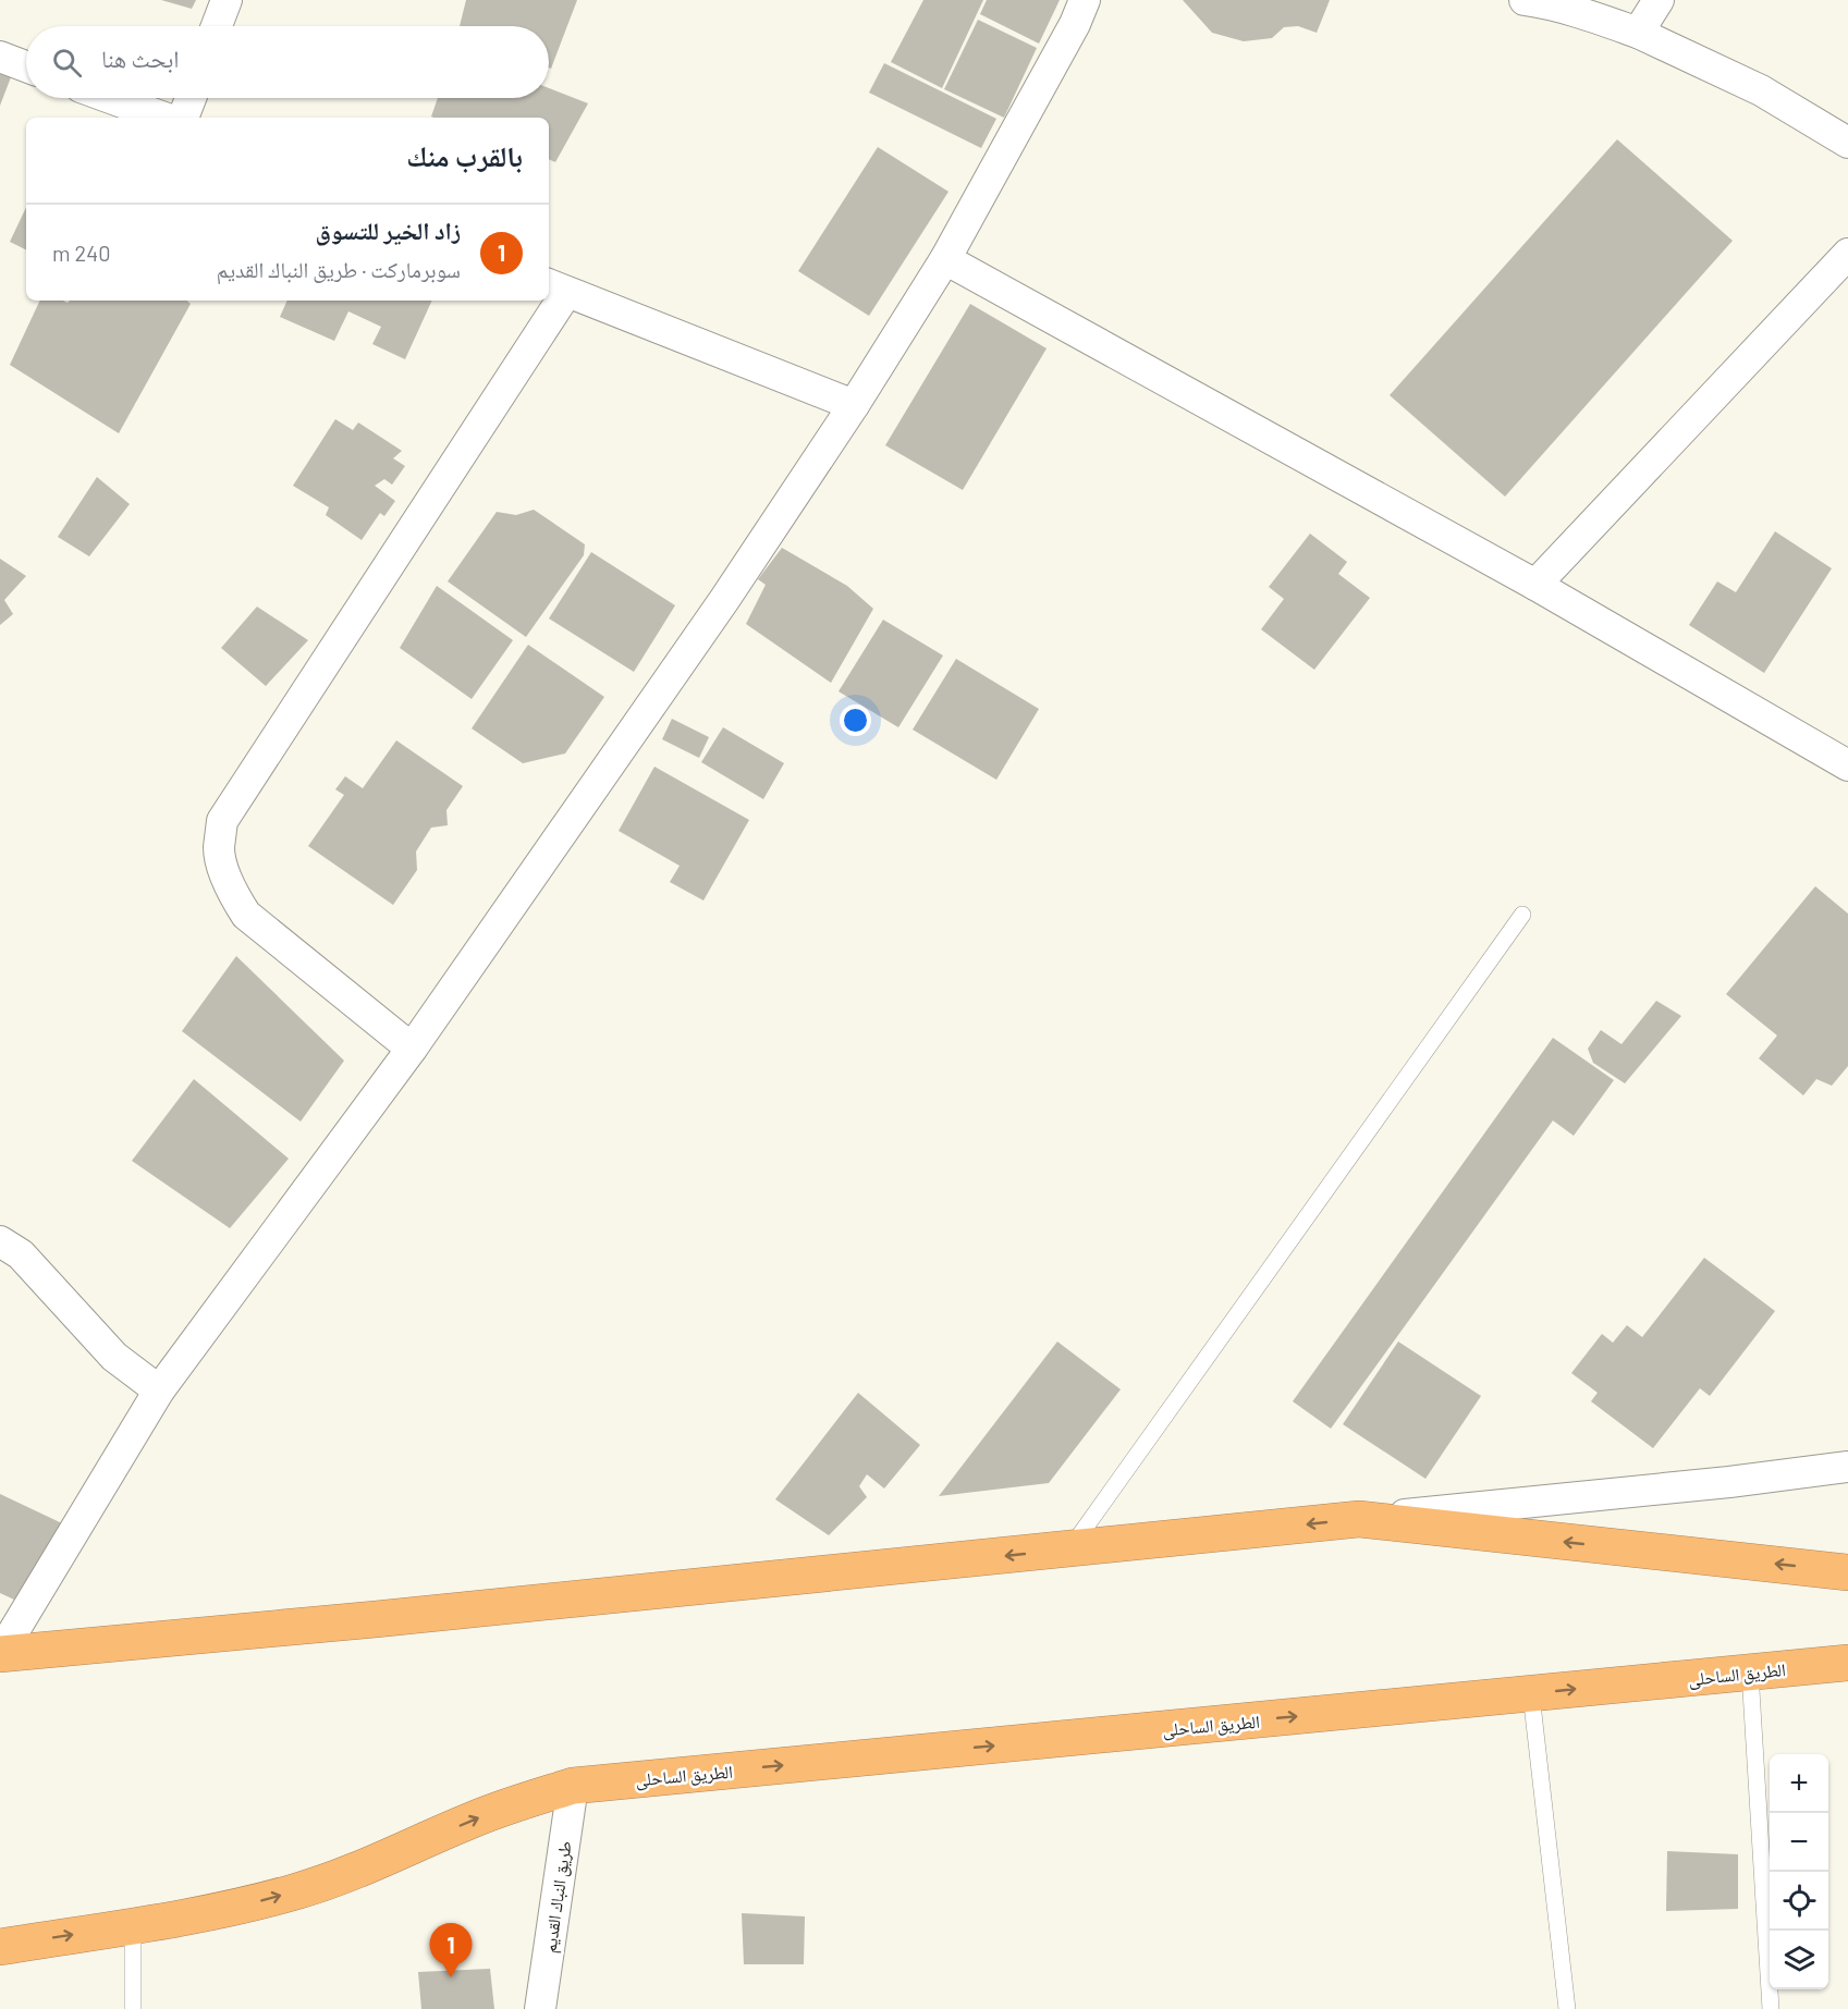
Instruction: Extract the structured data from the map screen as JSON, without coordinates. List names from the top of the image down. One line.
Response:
{"streets":{"highway":["الطريق الساحلى"],"street":["طريق النباك القديم"]},"crossings":[["الطريق الساحلى","طريق النباك القديم"]],"page":{"search":"ابحث هنا","heading":"بالقرب منك","list":[{"mark":"1","name":"زاد الخير للتسوق","note":"سوبرماركت · طريق النباك القديم","value":"240 m"}],"map_buttons":["+","−"],"pins":"1"}}
